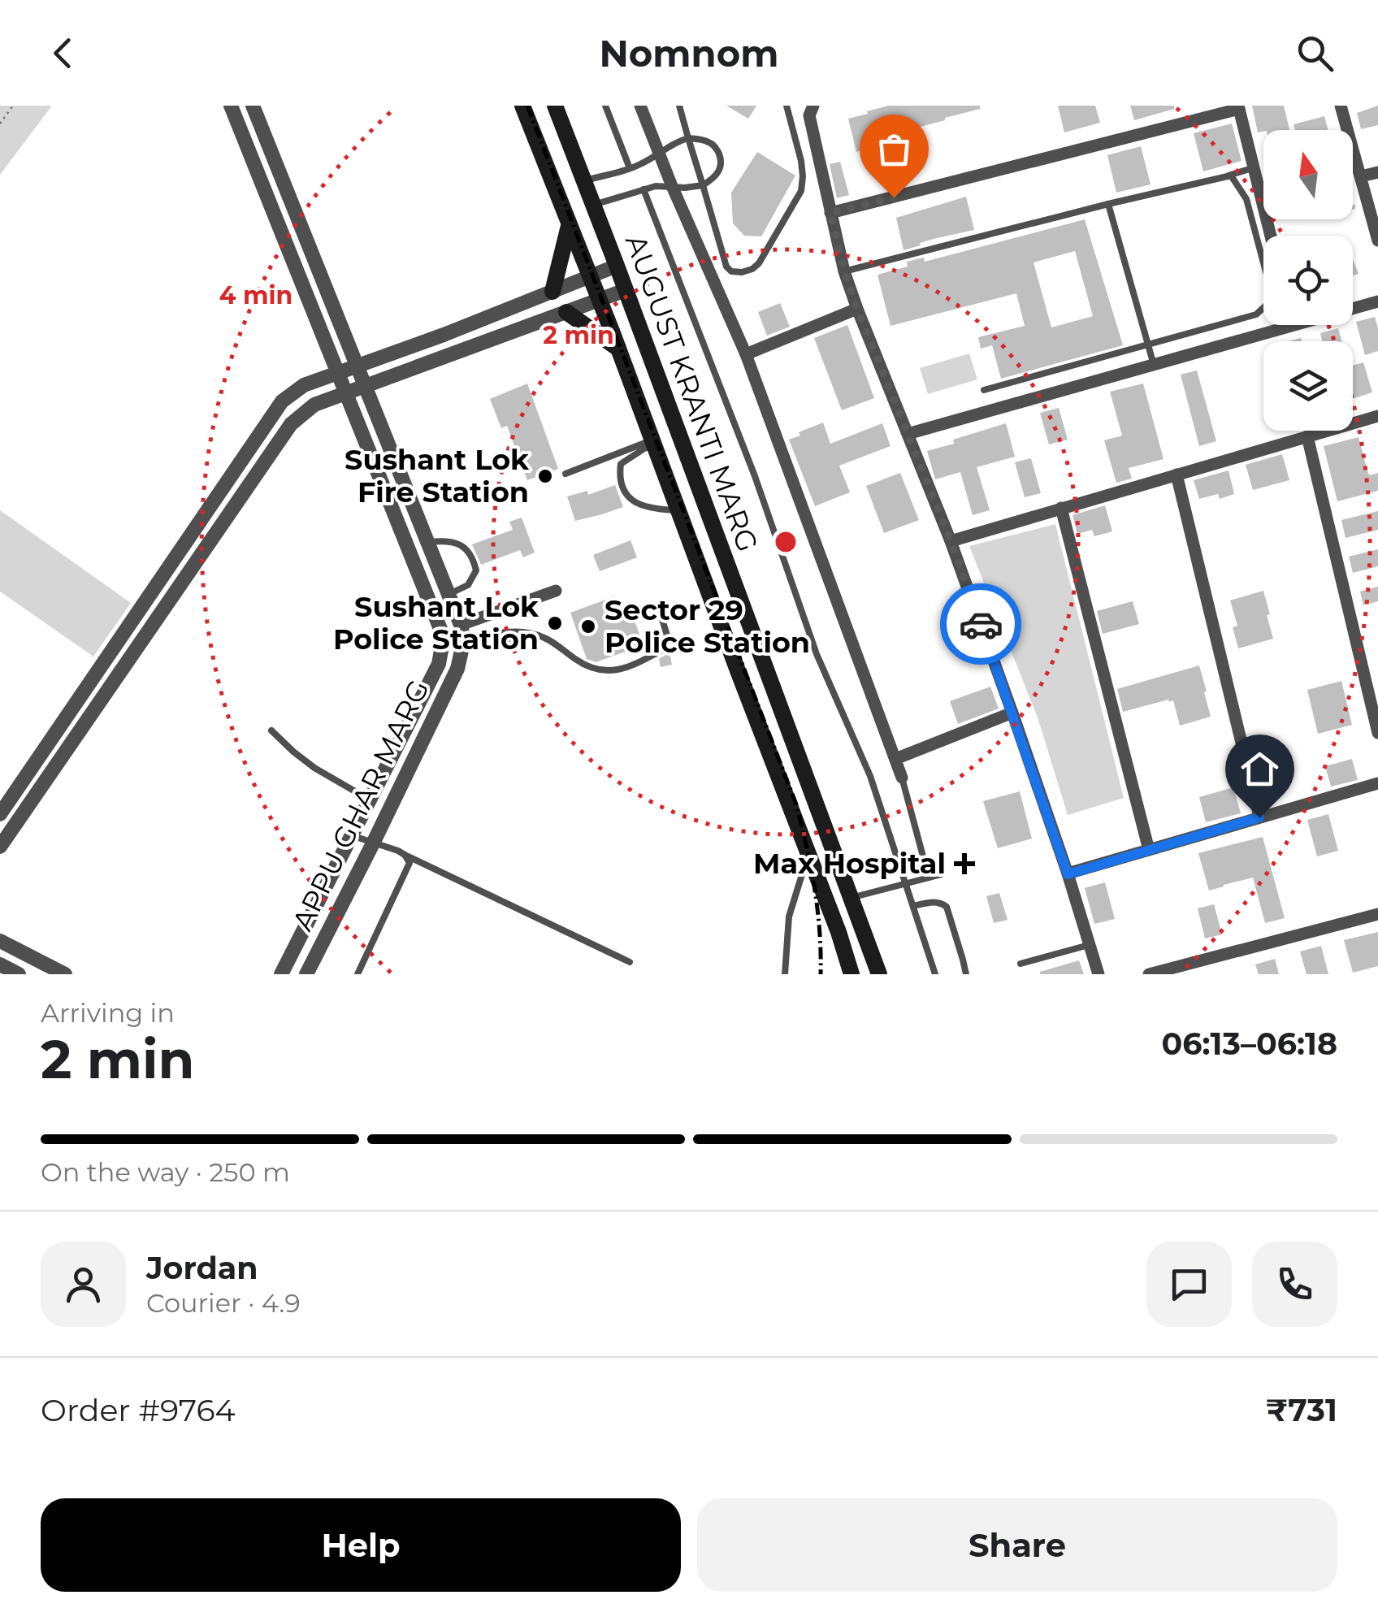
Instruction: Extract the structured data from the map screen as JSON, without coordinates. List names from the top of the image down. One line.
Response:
{"streets":{"main road":["AUGUST KRANTI MARG"],"street":["APPU GHAR MARG"]},"places":{"other":["Sushant Lok Fire Station","Sushant Lok Police Station","Sector 29 Police Station"],"health":["Max Hospital"]},"north":"top","page":{"header":"Nomnom","heading":["2 min","Arriving in","06:13–06:18"],"panel":["Jordan","Courier · 4.9","Order #9764","₹731"],"bar":"On the way · 250 m","buttons":["Help","Share"]},"rings":["4 min","2 min"]}
